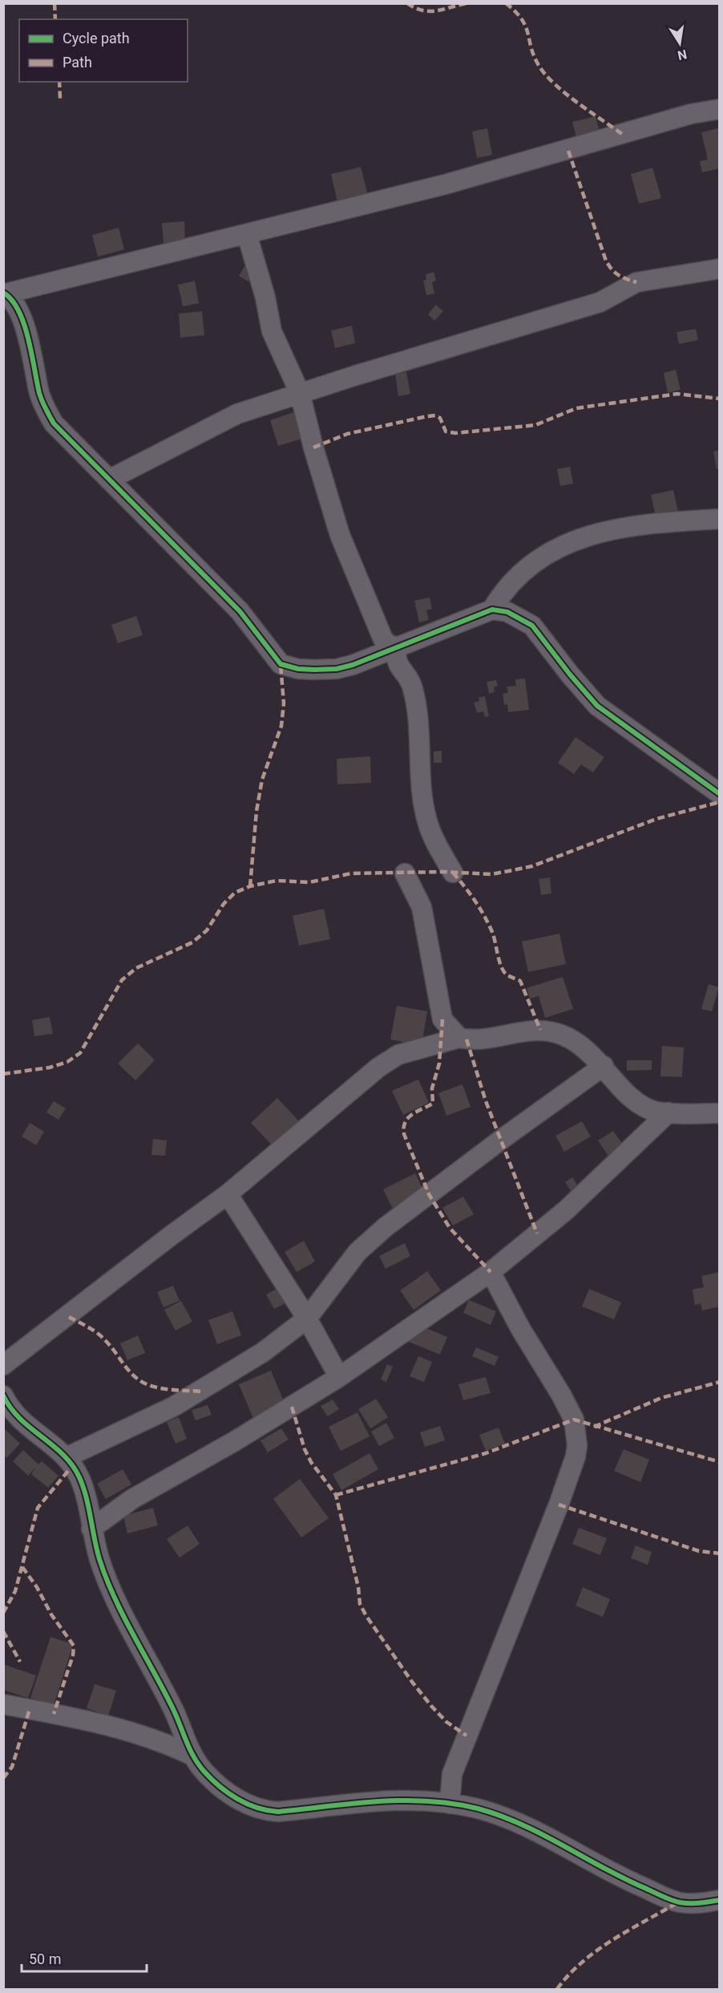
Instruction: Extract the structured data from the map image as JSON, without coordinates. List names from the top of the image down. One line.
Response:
{"legend":["Cycle path","Path"],"scale_bar":"50 m","north":"bottom"}
